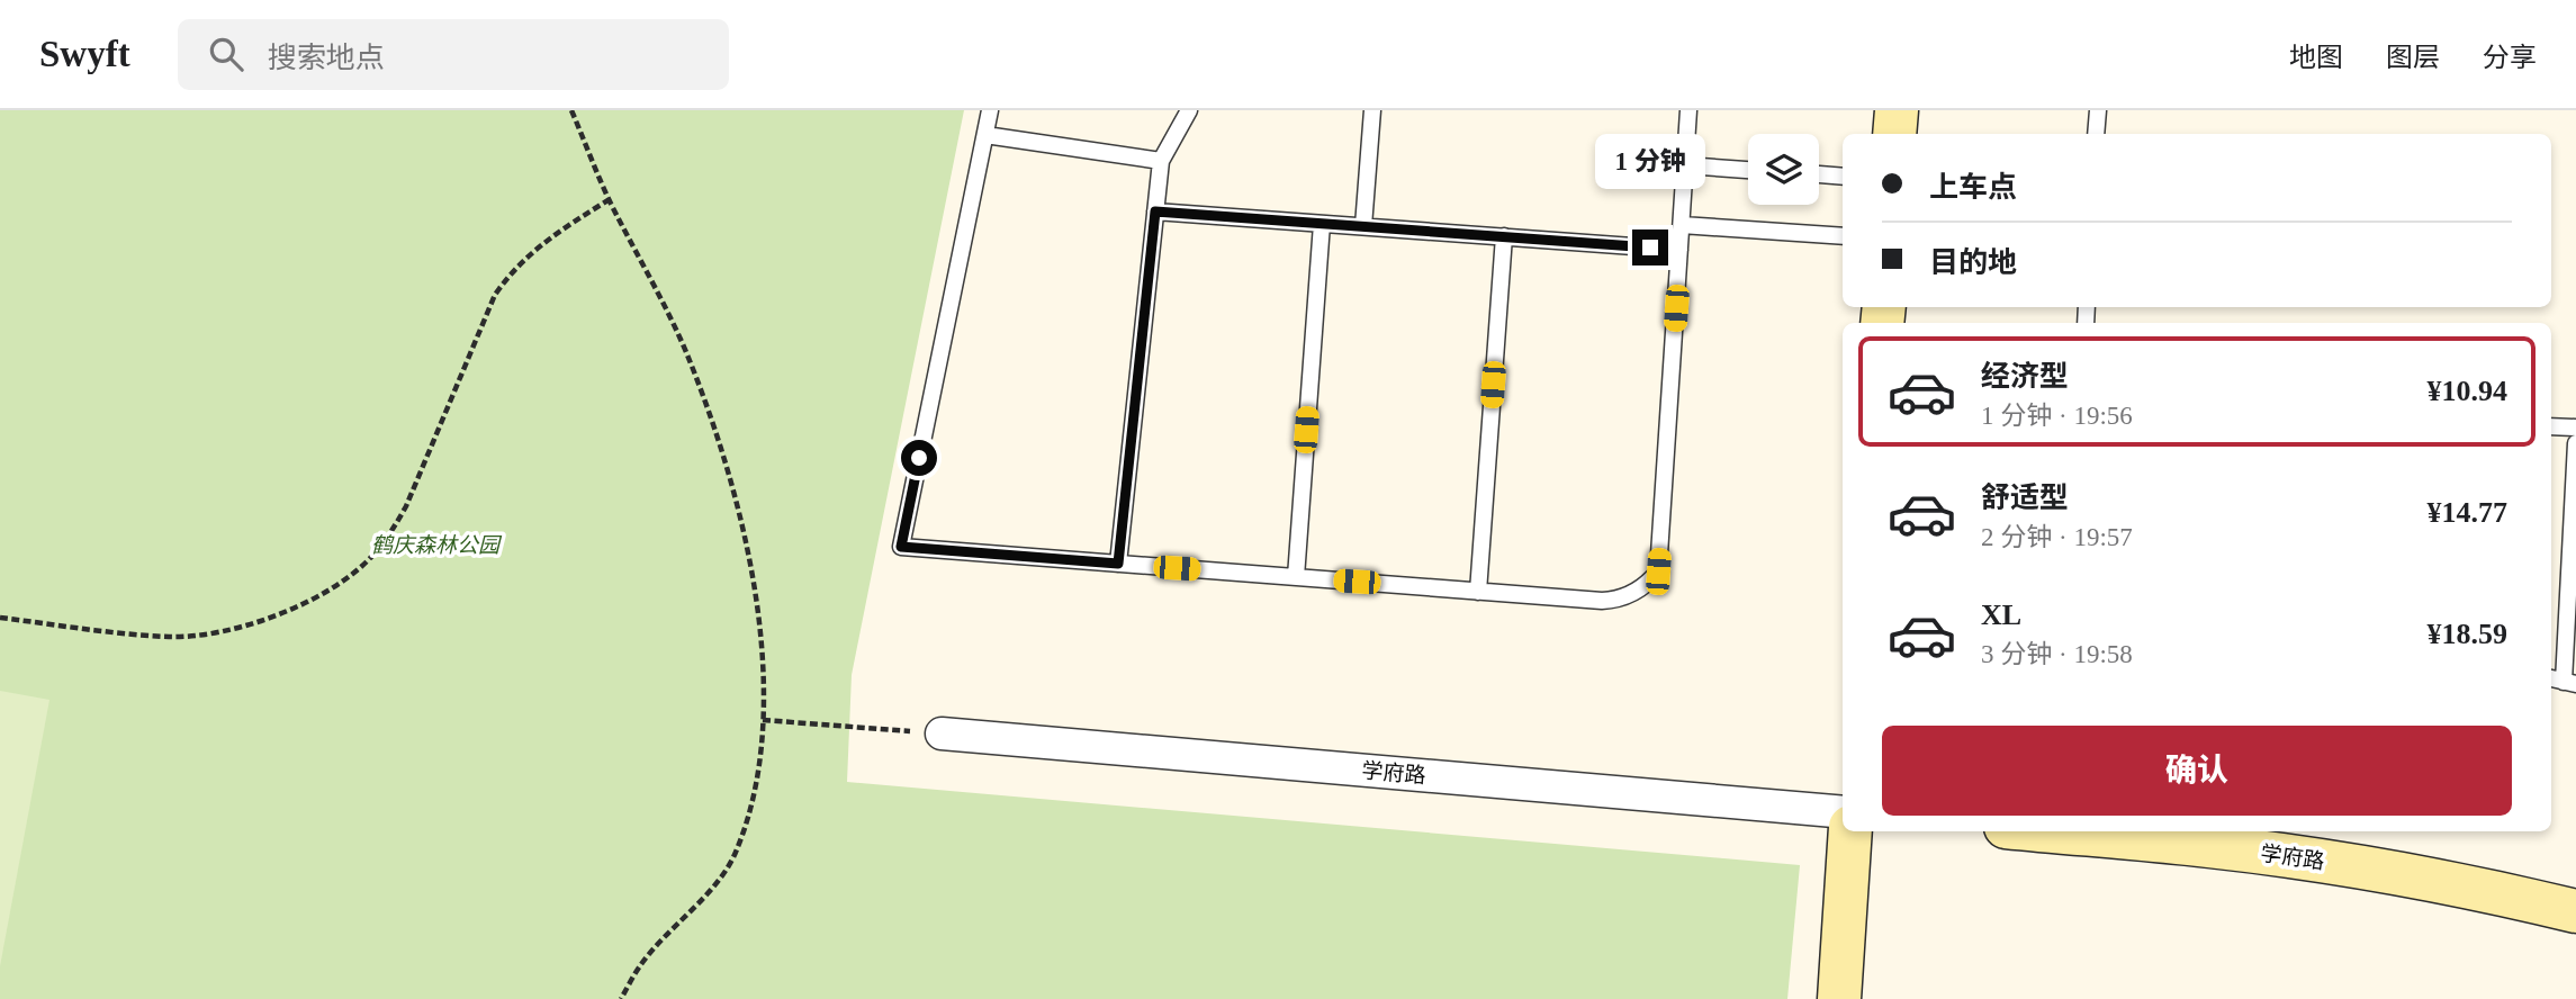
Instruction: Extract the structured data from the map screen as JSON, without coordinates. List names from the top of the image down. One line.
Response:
{"streets":{"street":["学府路"]},"parks":["鹤庆森林公园"],"page":{"header":"Swyft","search":"搜索地点","nav":["地图","图层","分享"],"bubble":"1 分钟","banner":["上车点","目的地"],"list":[{"name":"经济型","note":"1 分钟 · 19:56","value":"¥10.94"},{"name":"舒适型","note":"2 分钟 · 19:57","value":"¥14.77"},{"name":"XL","note":"3 分钟 · 19:58","value":"¥18.59"}],"buttons":"确认"}}
